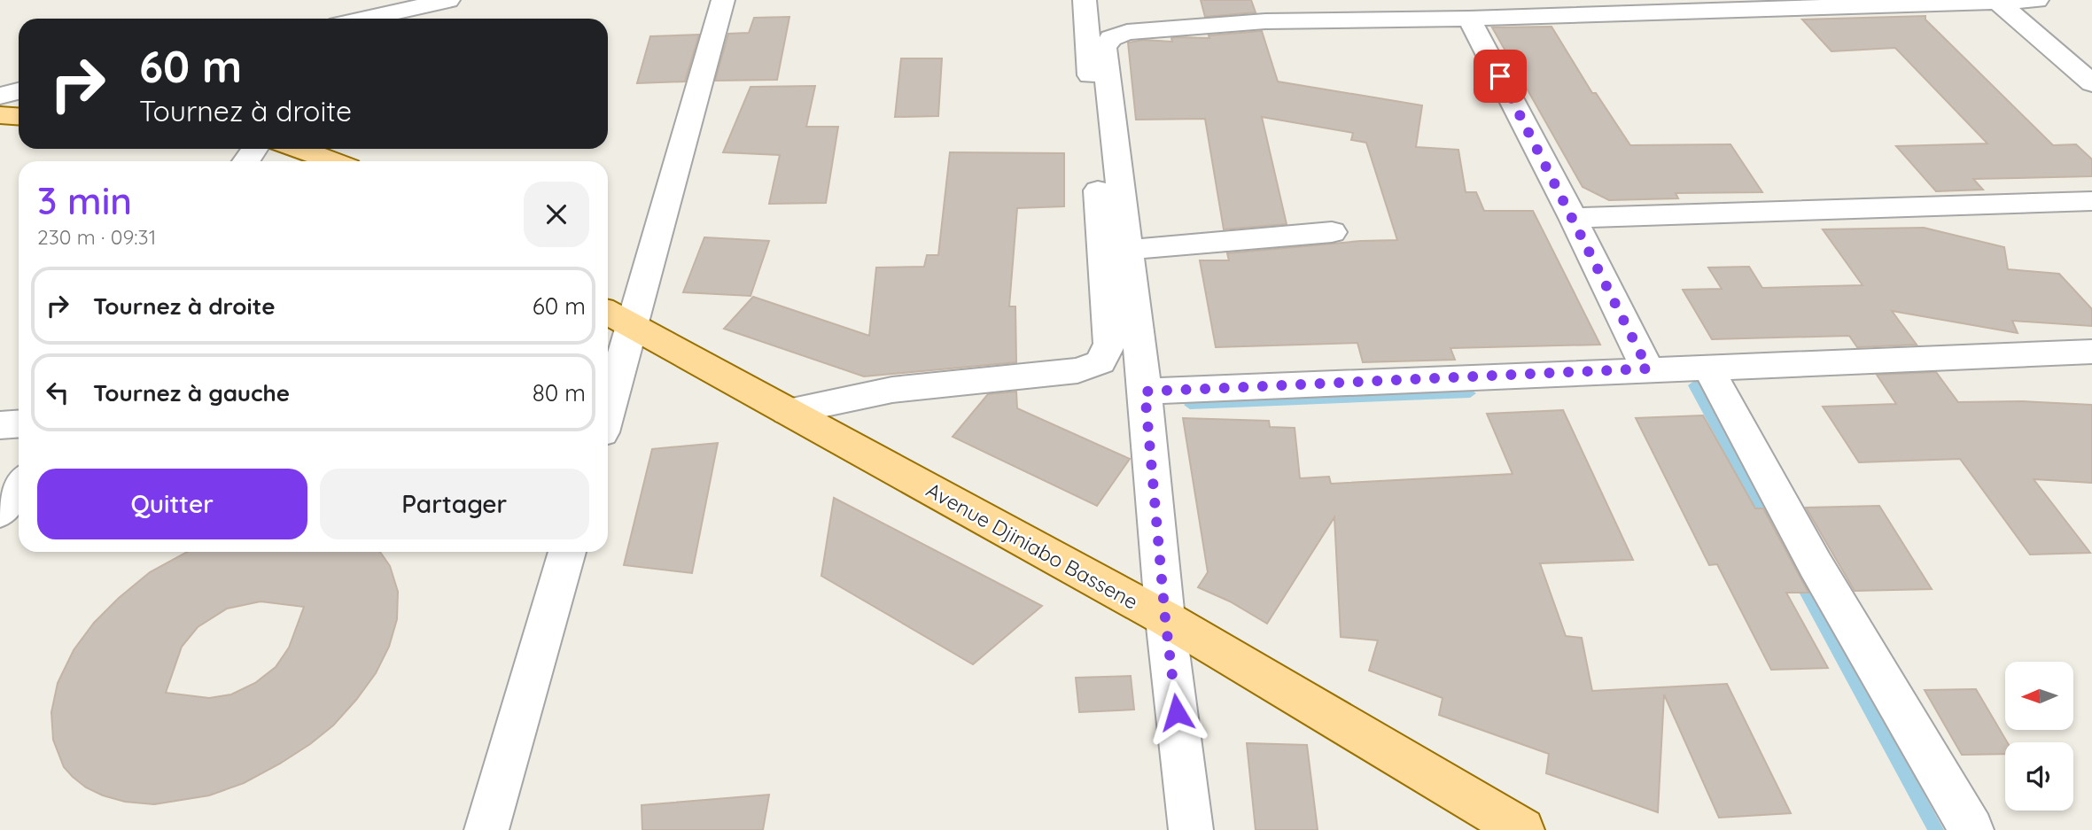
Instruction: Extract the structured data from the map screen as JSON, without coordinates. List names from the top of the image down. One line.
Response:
{"streets":{"main road":["Avenue Djiniabo Bassene"]},"north":"left","page":{"turn":["60 m","Tournez à droite"],"heading":["3 min","230 m · 09:31"],"list":[{"name":"Tournez à droite","value":"60 m"},{"name":"Tournez à gauche","value":"80 m"}],"buttons":["Quitter","Partager"]}}
